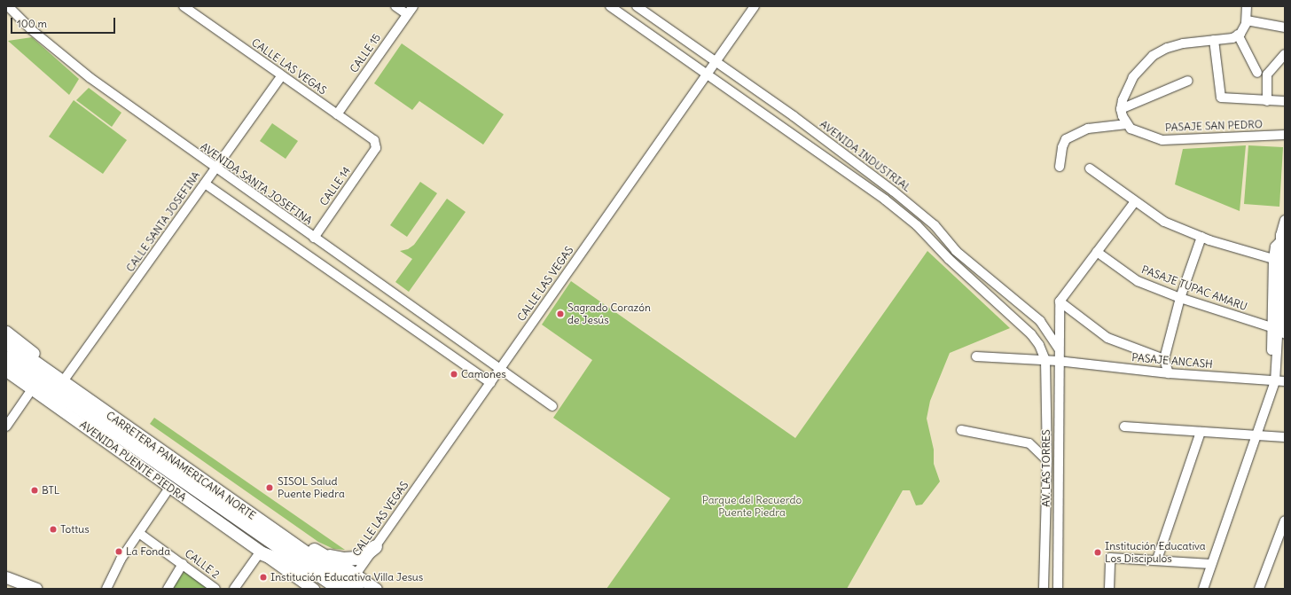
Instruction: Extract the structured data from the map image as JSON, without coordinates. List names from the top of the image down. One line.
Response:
{"streets":{"highway":["CARRETERA PANAMERICANA NORTE"],"main road":["AVENIDA PUENTE PIEDRA"],"street":["CALLE 15","CALLE LAS VEGAS","PASAJE SAN PEDRO","AVENIDA INDUSTRIAL","AVENIDA SANTA JOSEFINA","CALLE 14","CALLE SANTA JOSEFINA","PASAJE TUPAC AMARU","PASAJE ANCASH","AV. LAS TORRES","CALLE 2"]},"crossings":[["CALLE 15","CALLE LAS VEGAS"],["CALLE LAS VEGAS","AVENIDA INDUSTRIAL"],["CALLE LAS VEGAS","AVENIDA SANTA JOSEFINA"],["CALLE LAS VEGAS","CALLE 14"],["CALLE LAS VEGAS","CALLE SANTA JOSEFINA"],["AVENIDA INDUSTRIAL","AV. LAS TORRES"],["AVENIDA SANTA JOSEFINA","CALLE 14"],["AVENIDA SANTA JOSEFINA","CALLE SANTA JOSEFINA"],["CALLE SANTA JOSEFINA","CARRETERA PANAMERICANA NORTE"],["PASAJE ANCASH","AV. LAS TORRES"]],"parks":["Parque del Recuerdo Puente Piedra"],"places":["Sagrado Corazón de Jesús","Camones","SISOL Salud Puente Piedra","BTL","Tottus","La Fonda","Institución Educativa Los Discipulos","Institución Educativa Villa Jesus"],"scale_bar":"100 m"}
